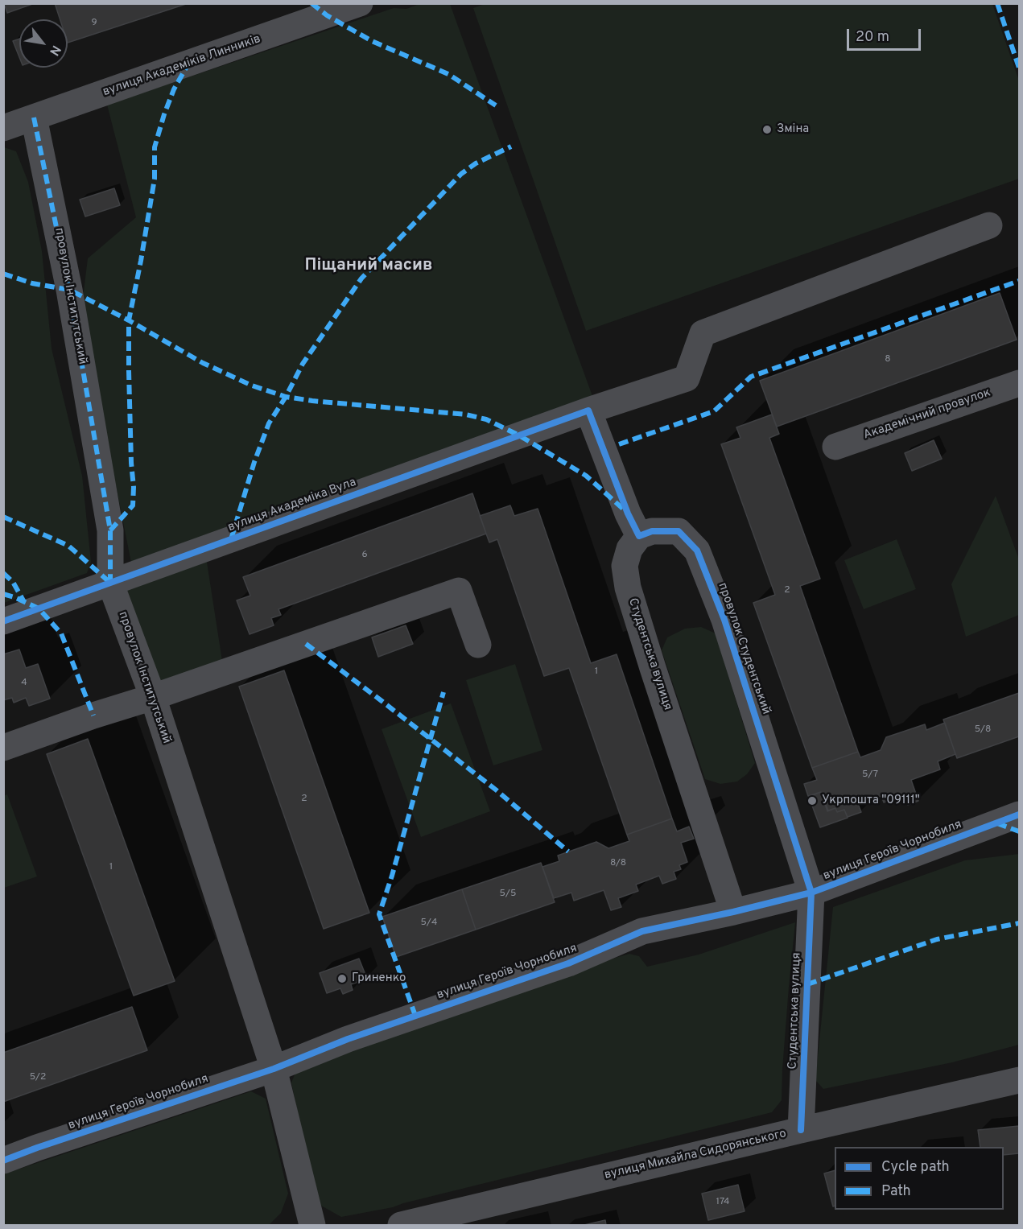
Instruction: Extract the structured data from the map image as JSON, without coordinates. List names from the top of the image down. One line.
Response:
{"streets":{"street":["вулиця Академіків Линників","провулок Інститутський","Академічний провулок","вулиця Академіка Вула","провулок Студентський","Студентська вулиця","вулиця Героїв Чорнобиля","вулиця Михайла Сидорянського"]},"crossings":[["вулиця Академіків Линників","провулок Інститутський"],["провулок Інститутський","вулиця Академіка Вула"],["провулок Інститутський","вулиця Героїв Чорнобиля"],["провулок Студентський","Студентська вулиця"],["провулок Студентський","вулиця Героїв Чорнобиля"],["Студентська вулиця","вулиця Героїв Чорнобиля"],["Студентська вулиця","вулиця Михайла Сидорянського"]],"districts":["Піщаний масив"],"places":["Зміна","Укрпошта \"09111\"","Гриненко"],"house_numbers":["9","8","6","2","1","4","5/8","5/7","2","8/8","1","5/5","5/4","5/2","174"],"legend":["Cycle path","Path"],"scale_bar":"20 m","north":"bottom right"}
